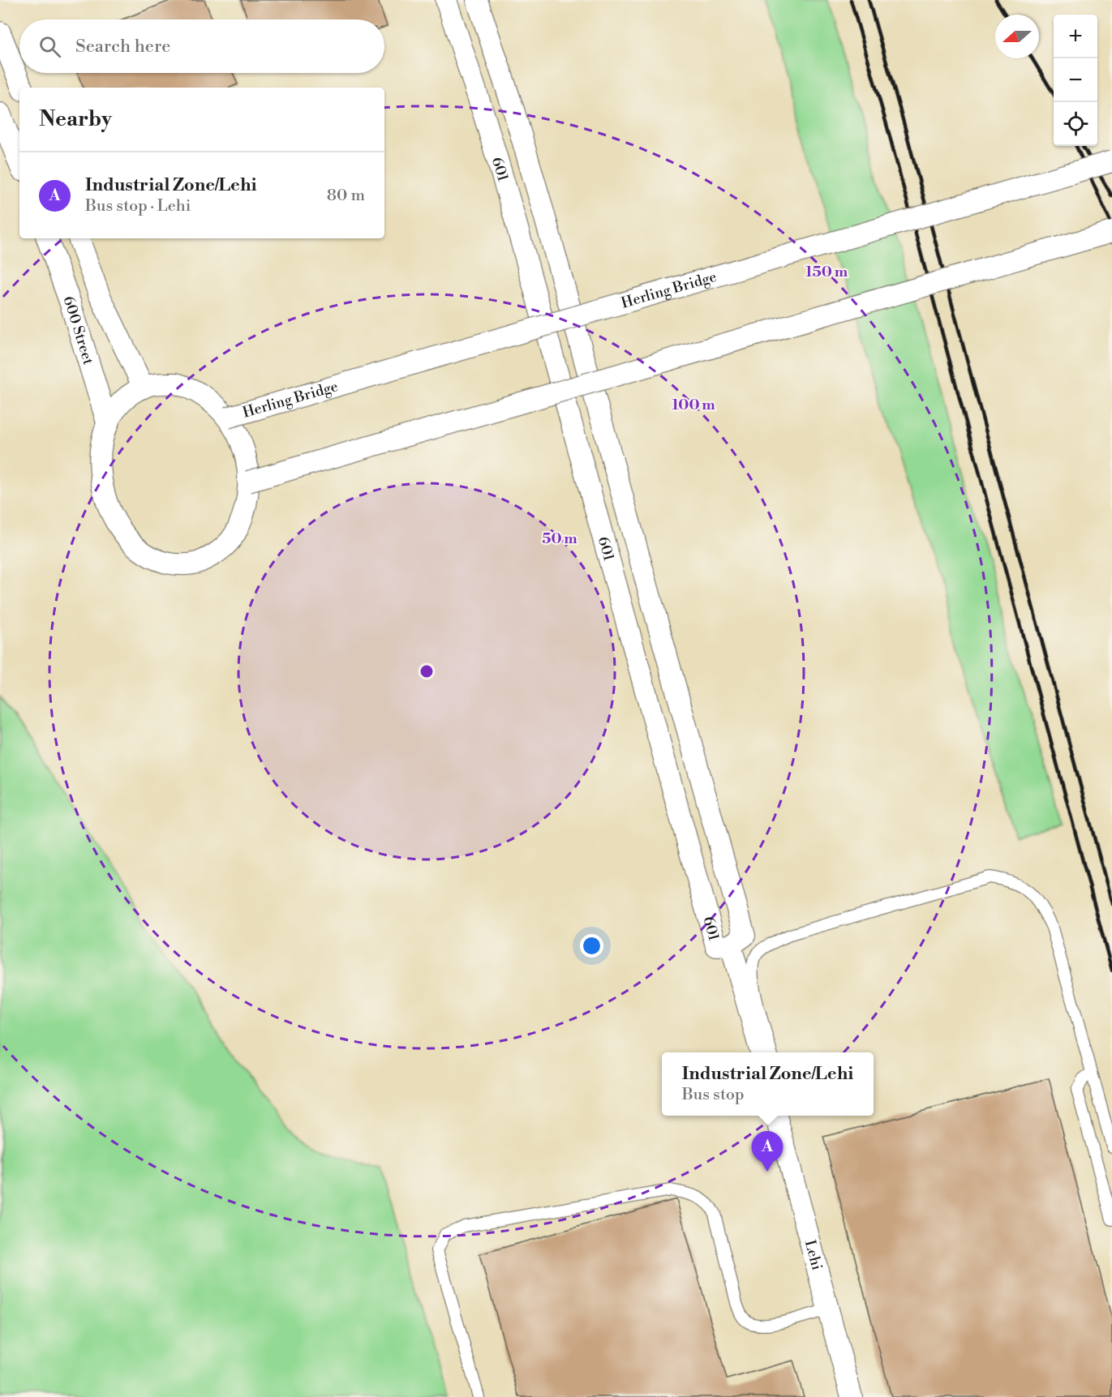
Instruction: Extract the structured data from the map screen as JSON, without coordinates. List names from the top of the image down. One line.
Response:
{"streets":{"street":["601","Herling Bridge","600 Street","Lehi"]},"crossings":[["Herling Bridge","600 Street"]],"north":"left","page":{"map_buttons":["+","−"],"search":"Search here","heading":"Nearby","list":[{"mark":"A","name":"Industrial Zone/Lehi","note":"Bus stop · Lehi","value":"80 m"}],"popup":["Industrial Zone/Lehi","Bus stop"],"pins":"A"},"rings":["150 m","100 m","50 m"]}
